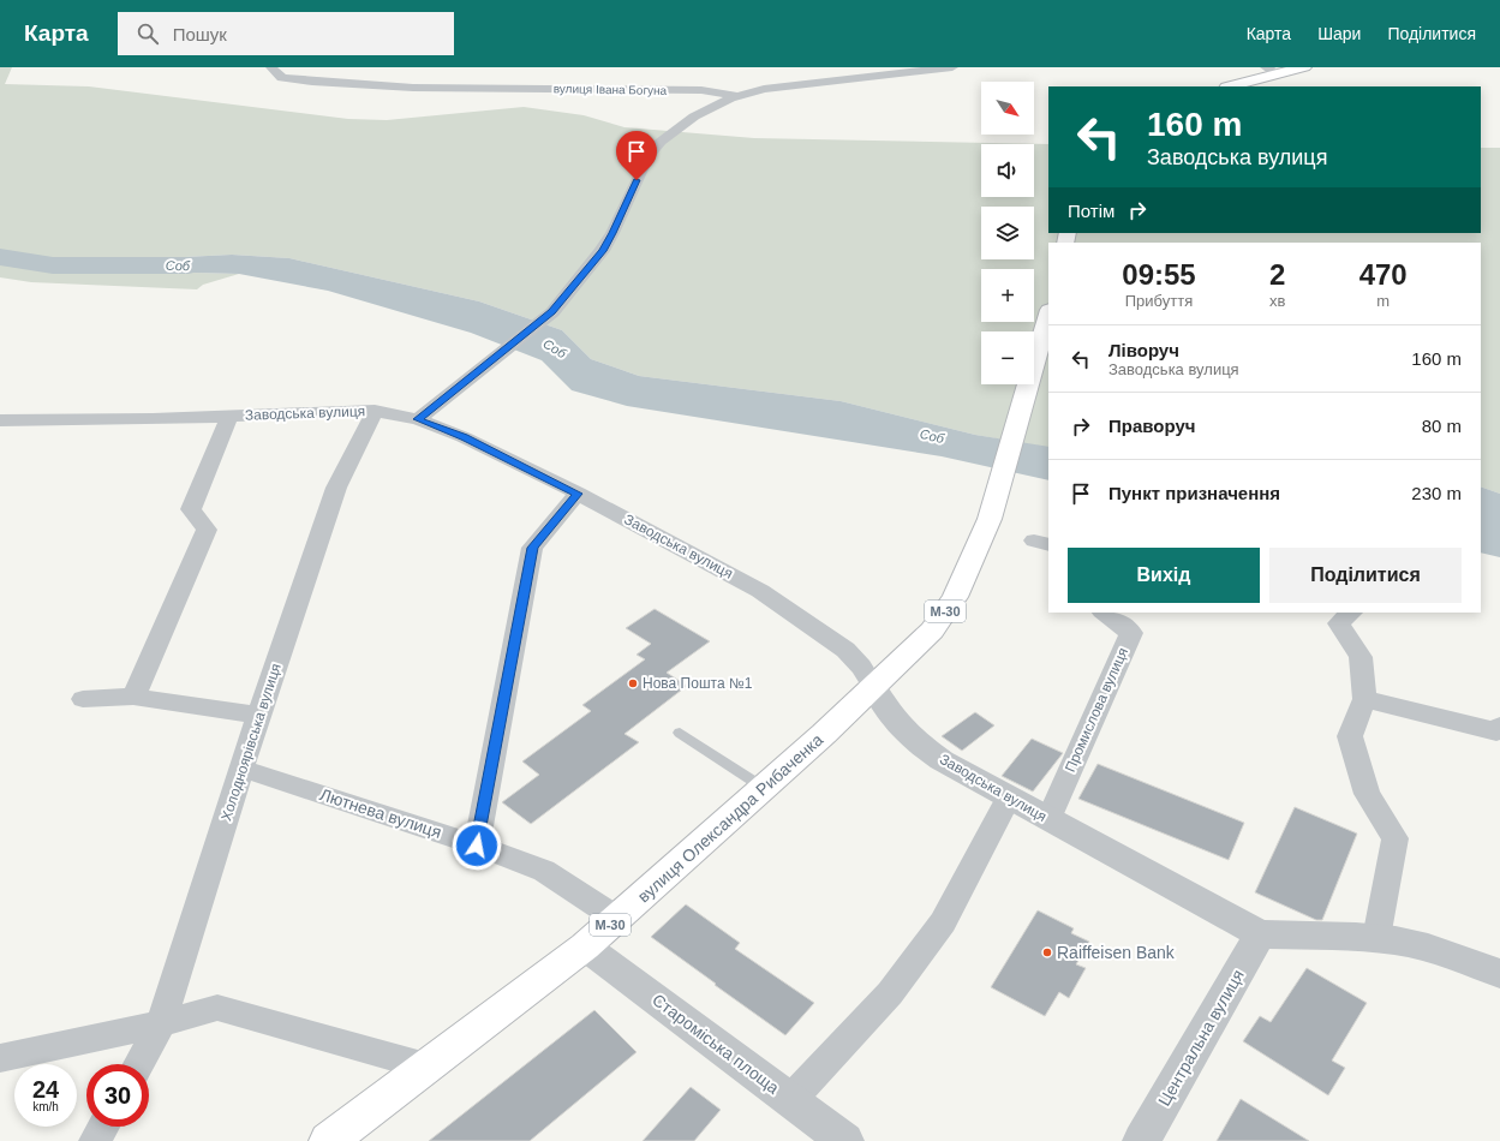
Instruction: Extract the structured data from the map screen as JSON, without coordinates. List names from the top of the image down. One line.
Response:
{"streets":{"highway":["М-30","вулиця Олександра Рибаченка"],"street":["вулиця Івана Богуна","Заводська вулиця","Промислова вулиця","Холодноярівська вулиця","Лютнева вулиця","Центральна вулиця","Староміська площа"]},"crossings":[["Заводська вулиця","Промислова вулиця"],["Заводська вулиця","Холодноярівська вулиця"],["Заводська вулиця","вулиця Олександра Рибаченка"],["Заводська вулиця","Центральна вулиця"],["Холодноярівська вулиця","Лютнева вулиця"],["Лютнева вулиця","вулиця Олександра Рибаченка"],["вулиця Олександра Рибаченка","Староміська площа"]],"water":["Соб"],"places":["Нова Пошта №1","Raiffeisen Bank"],"north":"bottom right","page":{"header":"Карта","search":"Пошук","nav":["Карта","Шари","Поділитися"],"map_buttons":["+","−"],"turn":["160 m","Заводська вулиця"],"then":"Потім","eta":["09:55","Прибуття","2","хв","470","m"],"list":[{"name":"Ліворуч","note":"Заводська вулиця","value":"160 m"},{"name":"Праворуч","value":"80 m"},{"name":"Пункт призначення","value":"230 m"}],"buttons":["Вихід","Поділитися"],"speed":"24 km/h","limit":"30"}}
